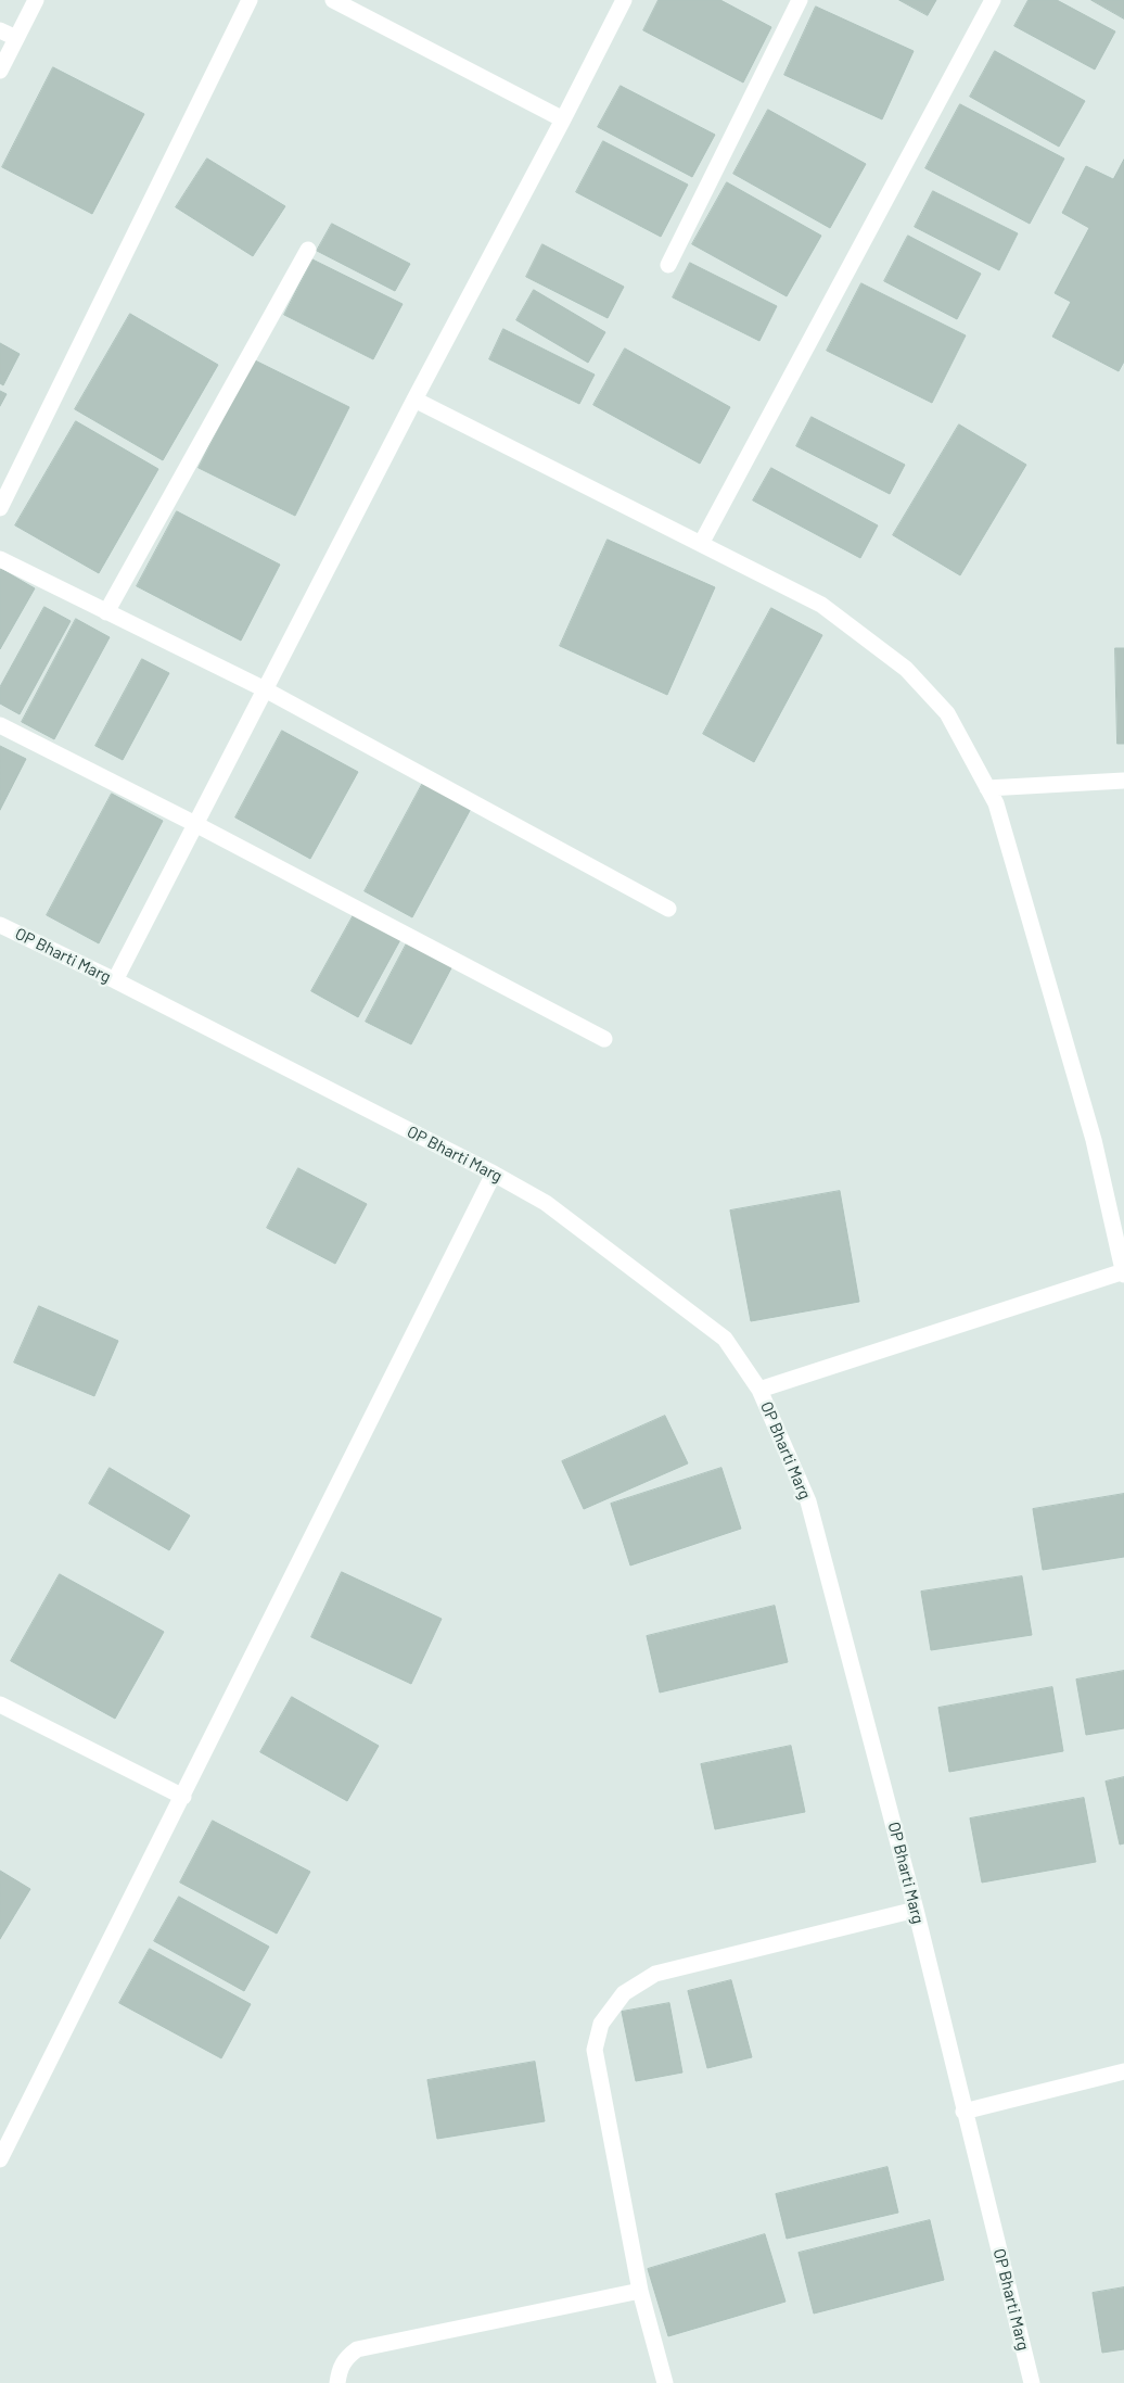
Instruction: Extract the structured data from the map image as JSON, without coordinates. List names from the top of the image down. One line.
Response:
{"streets":{"street":["OP Bharti Marg"]}}
